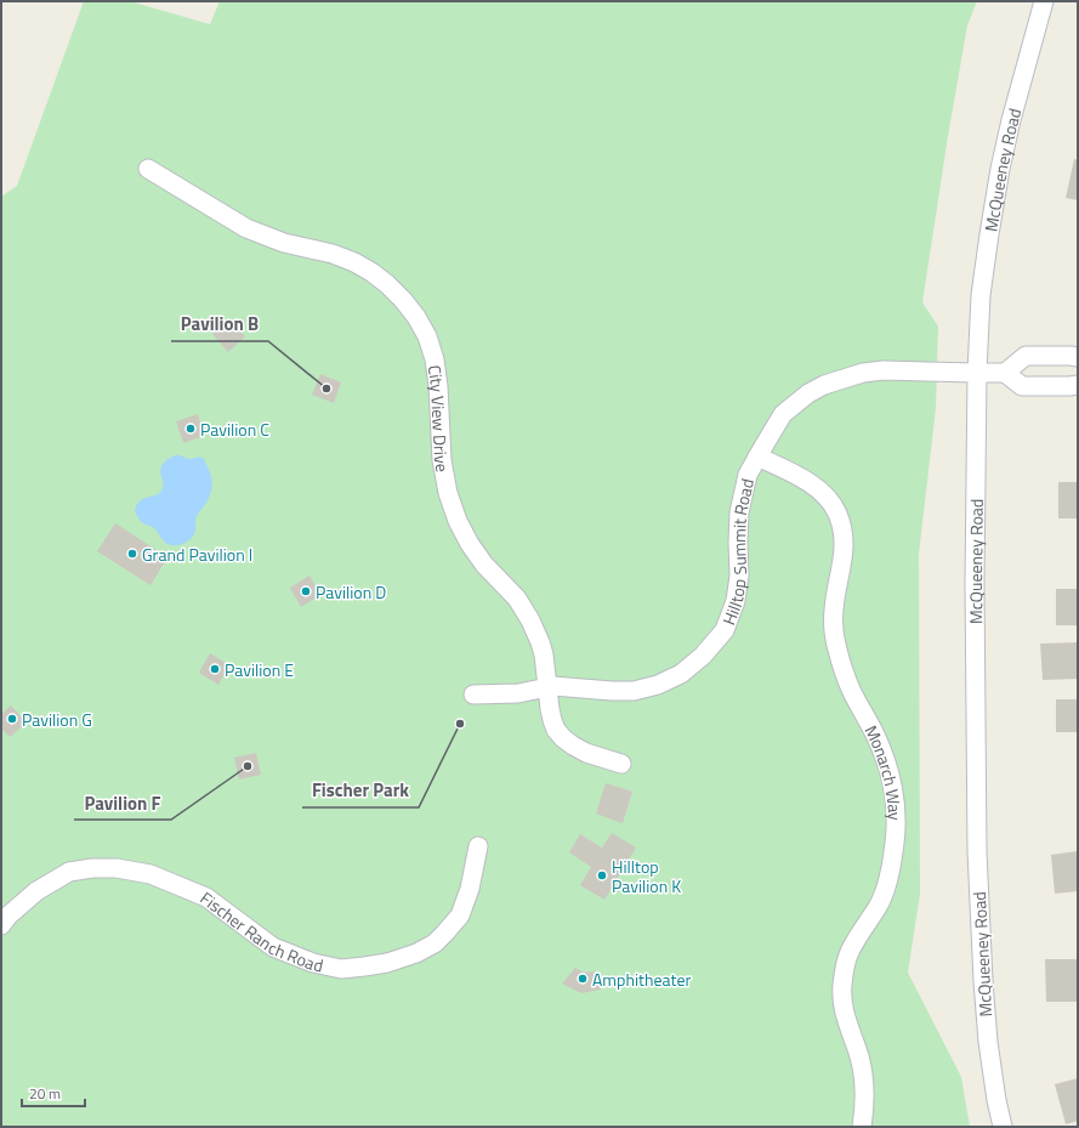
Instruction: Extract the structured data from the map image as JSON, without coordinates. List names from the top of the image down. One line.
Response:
{"streets":{"street":["McQueeney Road","City View Drive","Hilltop Summit Road","Monarch Way","Fischer Ranch Road"]},"crossings":[["McQueeney Road","Hilltop Summit Road"],["City View Drive","Hilltop Summit Road"],["Hilltop Summit Road","Monarch Way"]],"places":["Pavilion B","Pavilion C","Grand Pavilion I","Pavilion D","Pavilion E","Pavilion G","Fischer Park","Pavilion F","Hilltop Pavilion K","Amphitheater"],"scale_bar":"20 m"}
